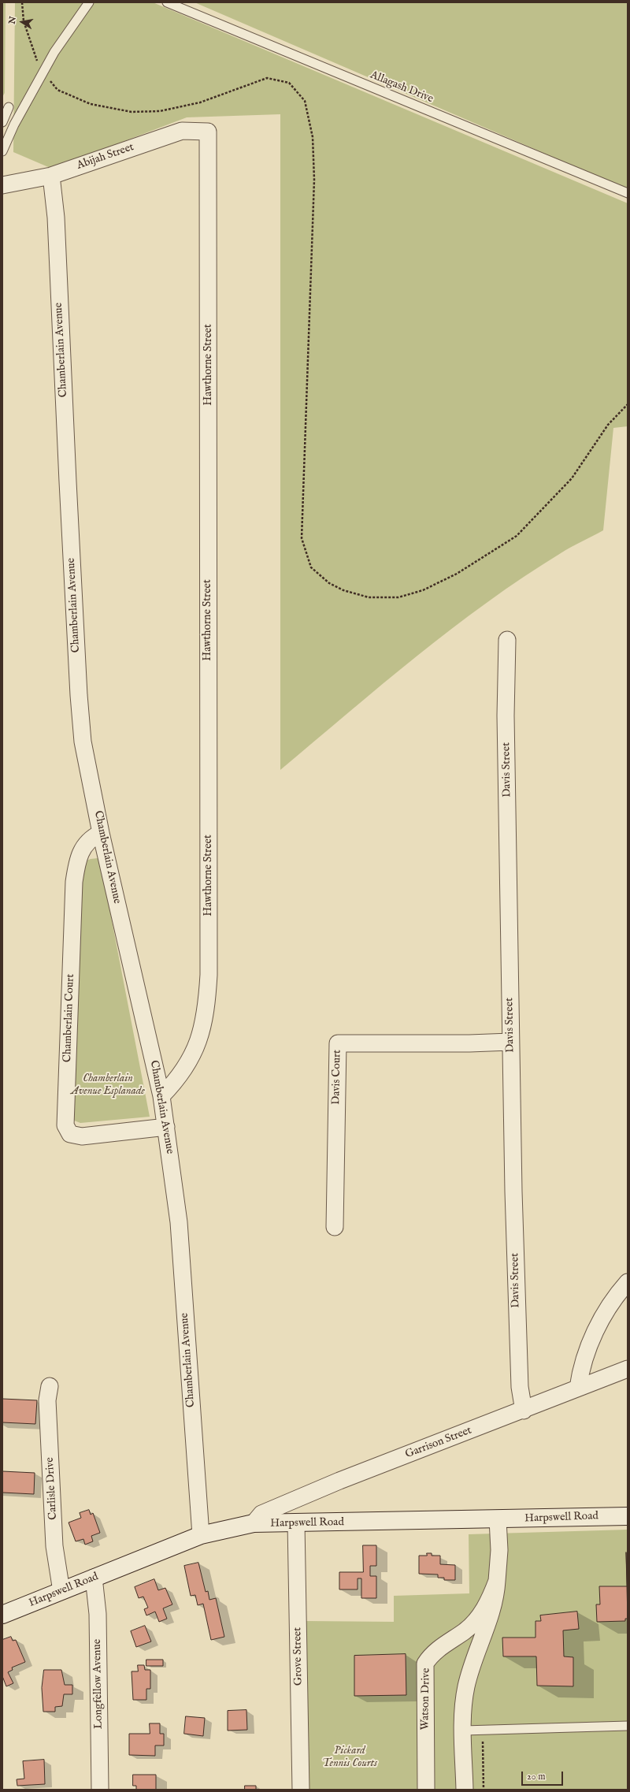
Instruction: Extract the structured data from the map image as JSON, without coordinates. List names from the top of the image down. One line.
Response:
{"streets":{"main road":["Harpswell Road"],"street":["Abijah Street","Chamberlain Avenue","Hawthorne Street","Davis Street","Chamberlain Court","Davis Court","Garrison Street","Carlisle Drive","Grove Street","Longfellow Avenue","Watson Drive"],"lane":["Allagash Drive"]},"crossings":[["Abijah Street","Chamberlain Avenue"],["Abijah Street","Hawthorne Street"],["Chamberlain Avenue","Hawthorne Street"],["Chamberlain Avenue","Chamberlain Court"],["Chamberlain Avenue","Harpswell Road"],["Davis Street","Davis Court"],["Davis Street","Garrison Street"],["Garrison Street","Harpswell Road"],["Carlisle Drive","Harpswell Road"],["Harpswell Road","Grove Street"],["Harpswell Road","Longfellow Avenue"],["Harpswell Road","Watson Drive"]],"parks":["Chamberlain Avenue Esplanade","Pickard Tennis Courts"],"scale_bar":"20 m","north":"left"}
